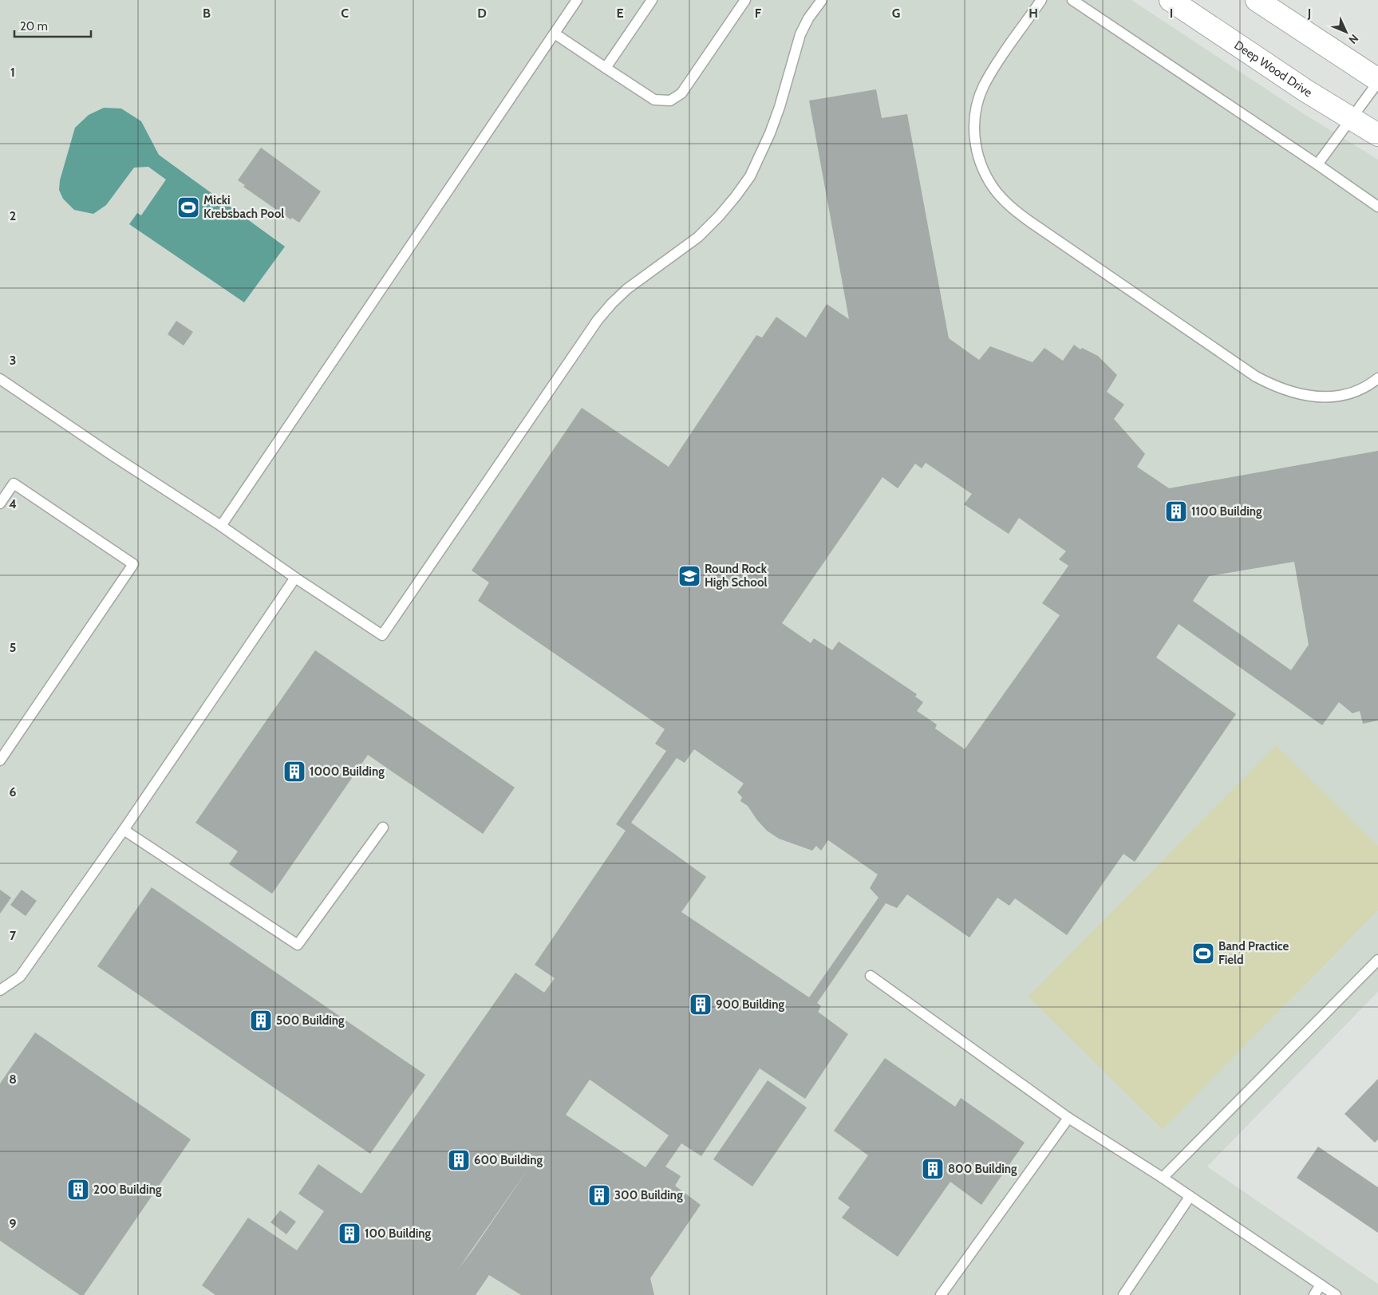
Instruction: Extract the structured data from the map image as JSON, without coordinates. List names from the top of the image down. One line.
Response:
{"streets":{"street":["Deep Wood Drive"]},"places":{"sports":["Micki Krebsbach Pool","Band Practice Field"],"building":["1100 Building","1000 Building","900 Building","500 Building","600 Building","800 Building","200 Building","300 Building","100 Building"],"school or university":["Round Rock High School"]},"scale_bar":"20 m","north":"bottom right","grid":{"columns":["B","C","D","E","F","G","H","I","J"],"rows":["1","2","3","4","5","6","7","8","9"]}}
